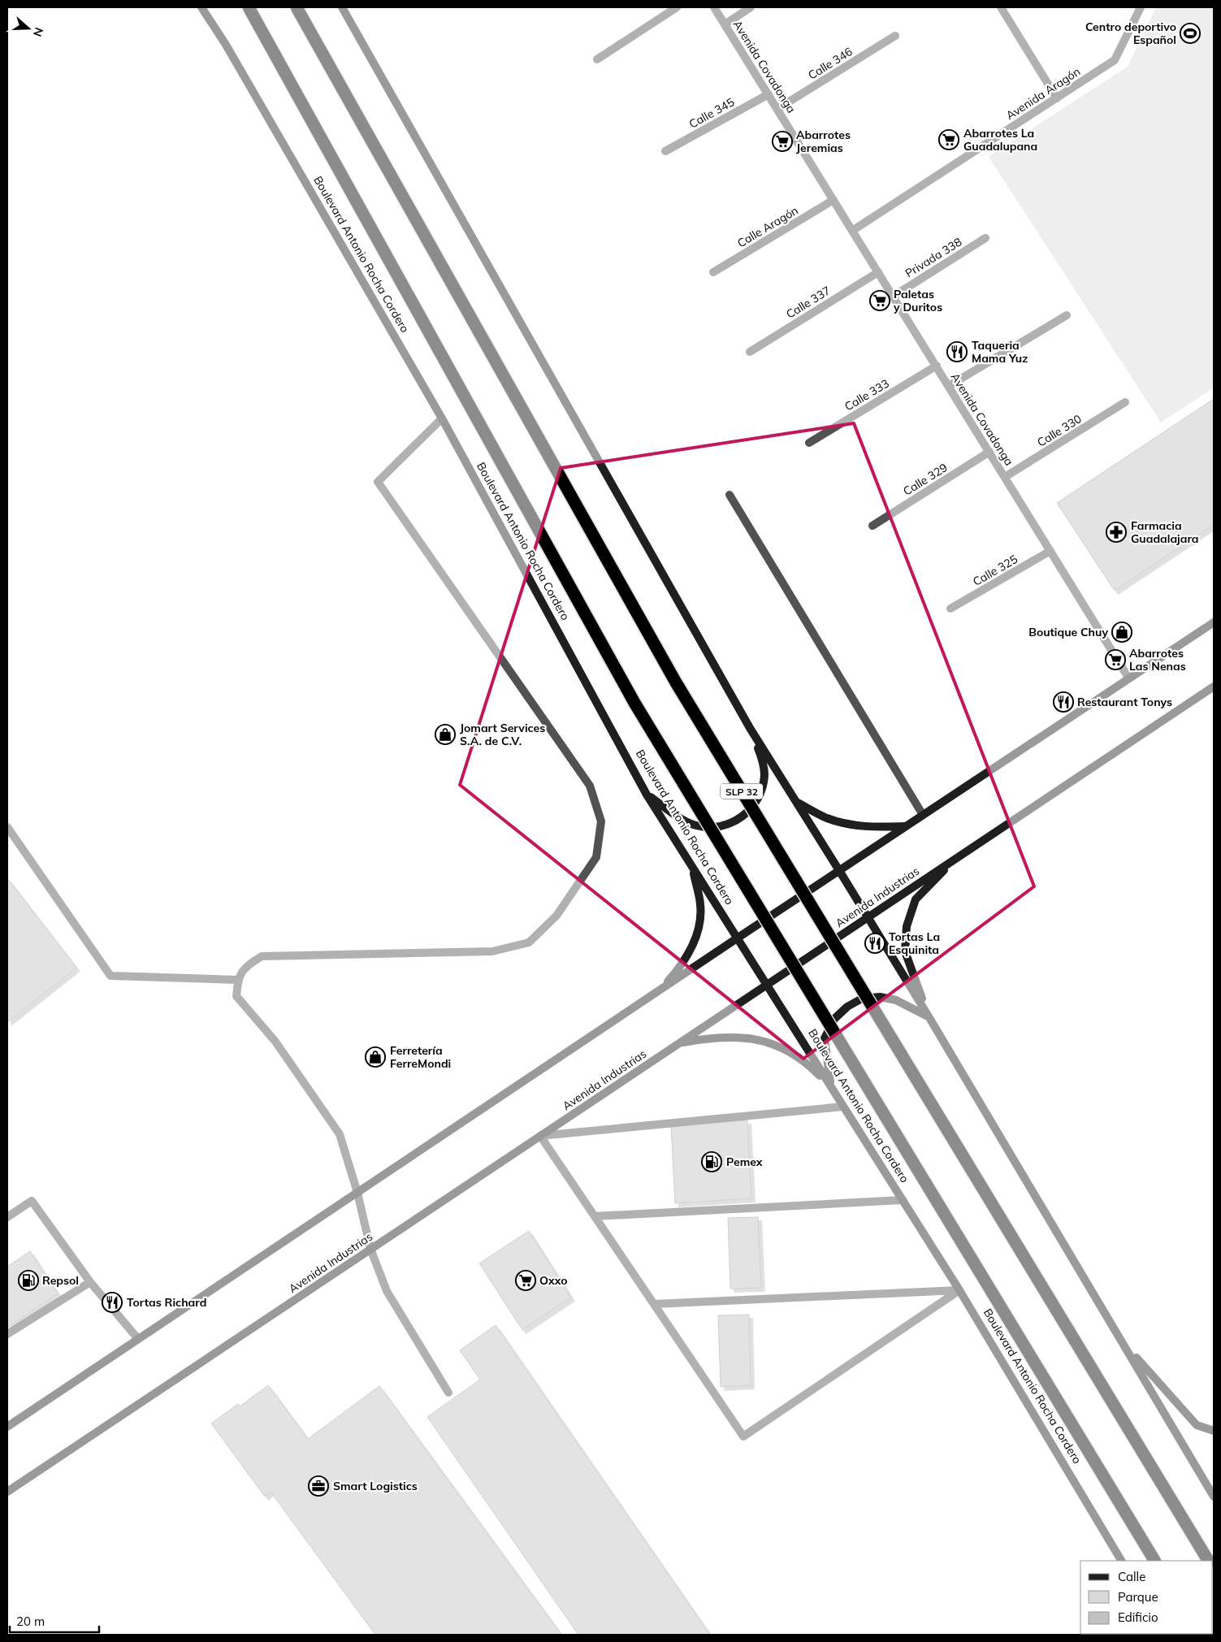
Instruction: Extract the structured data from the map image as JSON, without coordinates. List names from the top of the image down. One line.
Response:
{"streets":{"highway":["Boulevard Antonio Rocha Cordero","SLP 32"],"main road":["Avenida Industrias"],"street":["Calle 346","Avenida Covadonga","Avenida Aragón","Calle 345","Calle Aragón","Privada 338","Calle 337","Calle 333","Calle 330","Calle 329","Calle 325"]},"crossings":[["Calle 346","Avenida Covadonga"],["Avenida Covadonga","Avenida Aragón"],["Avenida Covadonga","Calle 345"],["Avenida Covadonga","Calle Aragón"],["Avenida Covadonga","Privada 338"],["Avenida Covadonga","Calle 337"],["Avenida Covadonga","Calle 333"],["Avenida Covadonga","Calle 330"],["Avenida Covadonga","Calle 329"],["Avenida Covadonga","Calle 325"],["Boulevard Antonio Rocha Cordero","Avenida Industrias"]],"places":{"sports":["Centro deportivo Español"],"supermarket":["Abarrotes La Guadalupana","Abarrotes Jeremias","Paletas y Duritos","Abarrotes Las Nenas","Oxxo"],"restaurant":["Taqueria Mama Yuz","Restaurant Tonys","Tortas La Esquinita","Tortas Richard"],"pharmacy":["Farmacia Guadalajara"],"shop":["Boutique Chuy","Jomart Services S.A. de C.V.","Ferretería FerreMondi"],"fuel station":["Pemex","Repsol"],"office":["Smart Logistics"]},"legend":["Calle","Parque","Edificio"],"scale_bar":"20 m","north":"right"}
